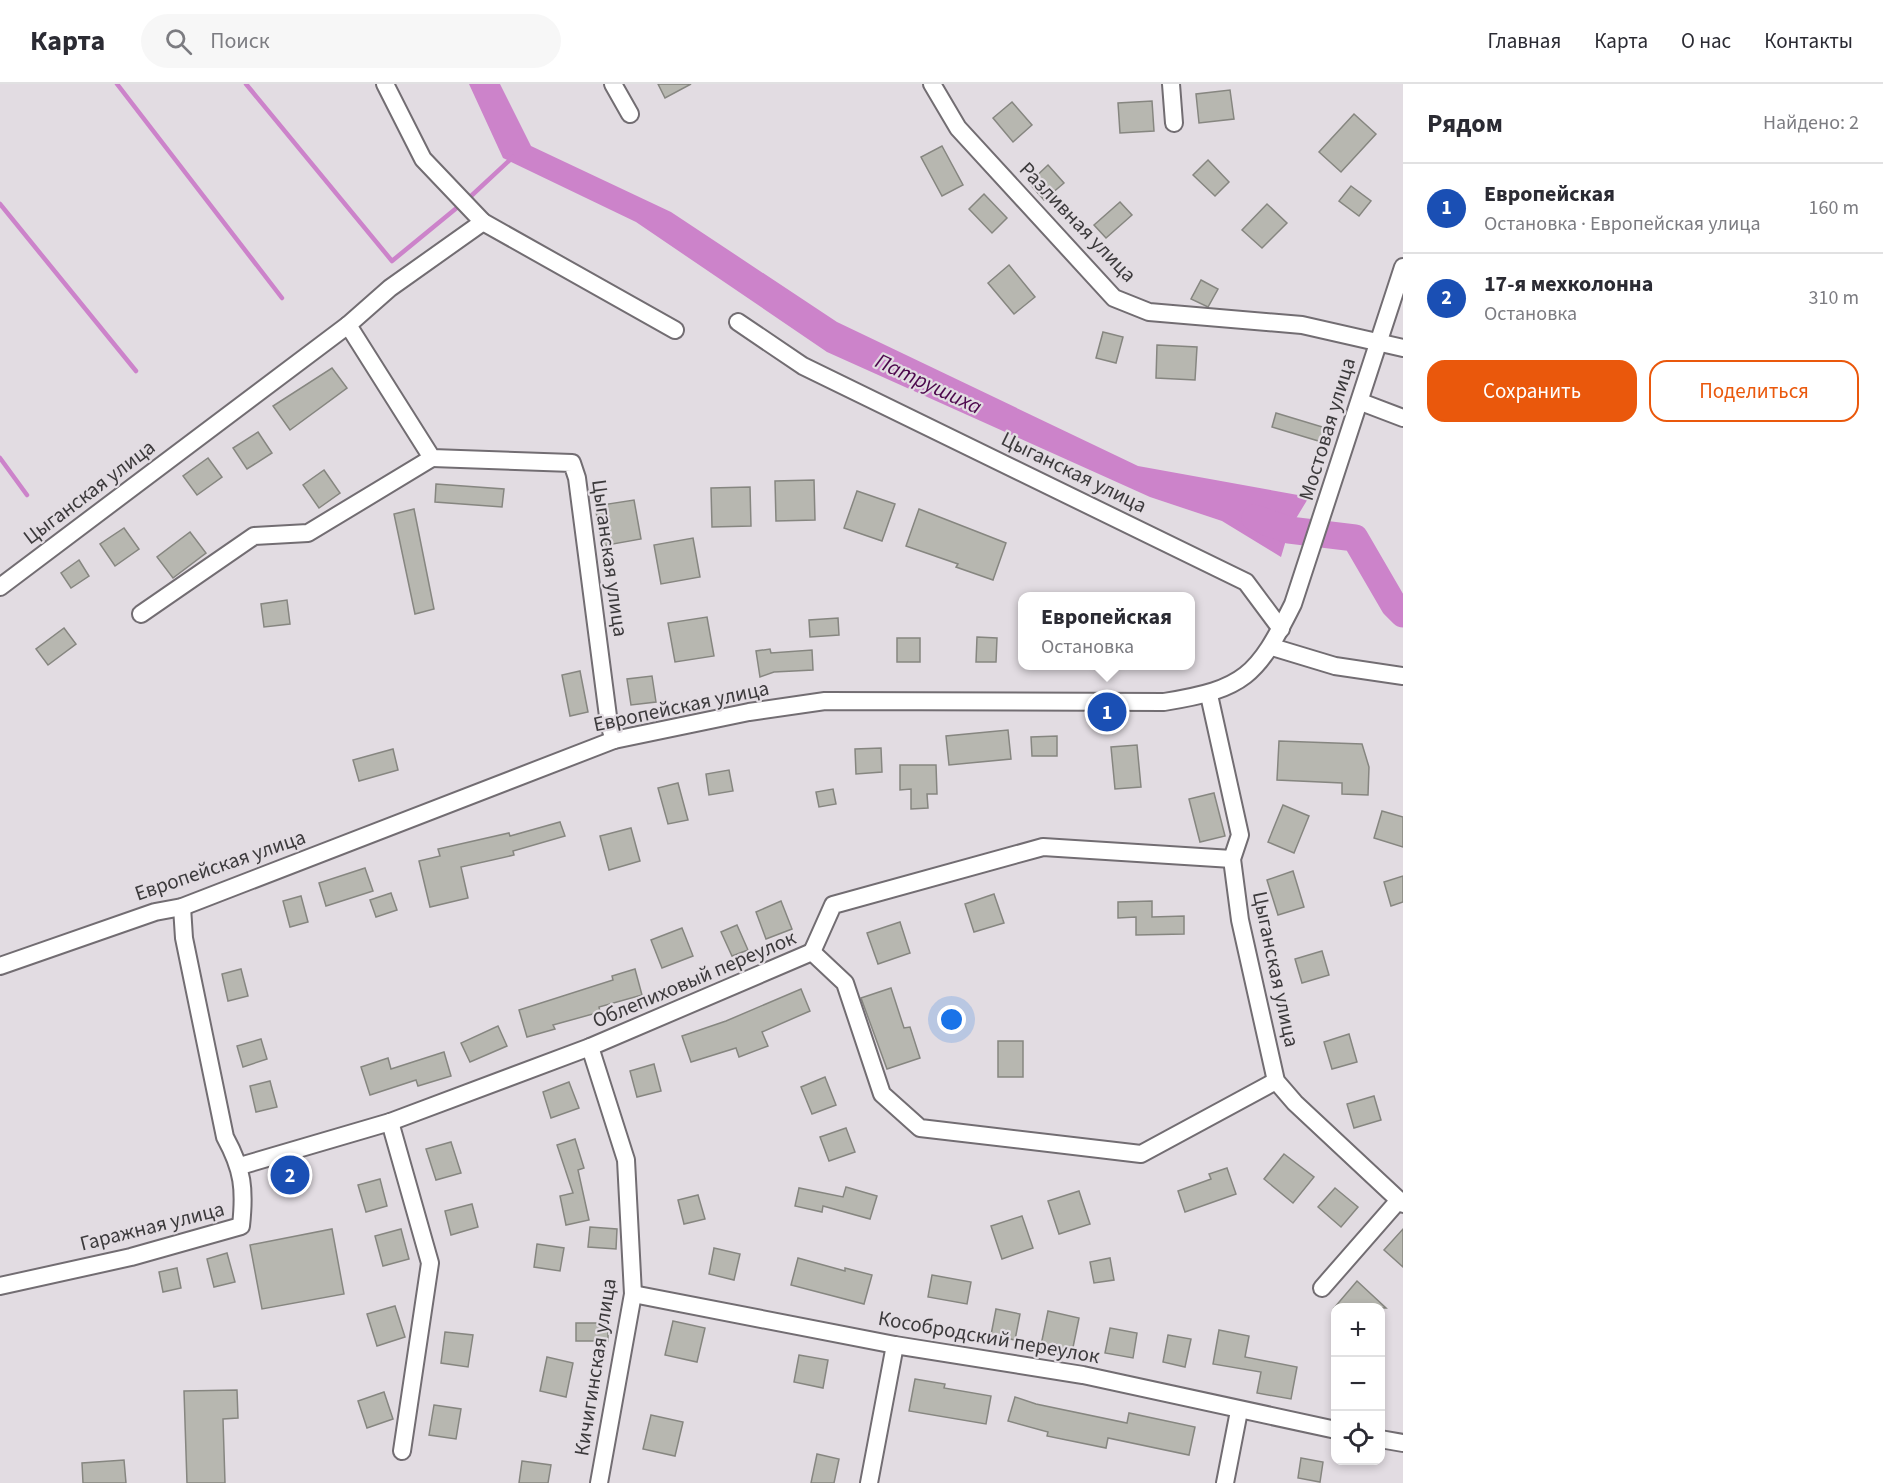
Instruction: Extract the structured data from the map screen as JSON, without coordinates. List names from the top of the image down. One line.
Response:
{"streets":{"street":["Разливная улица","Мостовая улица","Цыганская улица","Европейская улица","Облепиховый переулок","Гаражная улица","Кособродский переулок","Кичигинская улица"]},"crossings":[["Разливная улица","Мостовая улица"],["Мостовая улица","Европейская улица"],["Цыганская улица","Европейская улица"],["Цыганская улица","Облепиховый переулок"],["Европейская улица","Гаражная улица"],["Облепиховый переулок","Гаражная улица"],["Облепиховый переулок","Кичигинская улица"],["Кособродский переулок","Кичигинская улица"]],"water":["Патрушиха"],"page":{"header":"Карта","search":"Поиск","nav":["Главная","Карта","О нас","Контакты"],"heading":["Рядом","Найдено: 2"],"list":[{"mark":"1","name":"Европейская","note":"Остановка · Европейская улица","value":"160 m"},{"mark":"2","name":"17-я мехколонна","note":"Остановка","value":"310 m"}],"buttons":["Сохранить","Поделиться"],"popup":["Европейская","Остановка"],"pins":["1","2"],"map_buttons":["+","−"]}}
